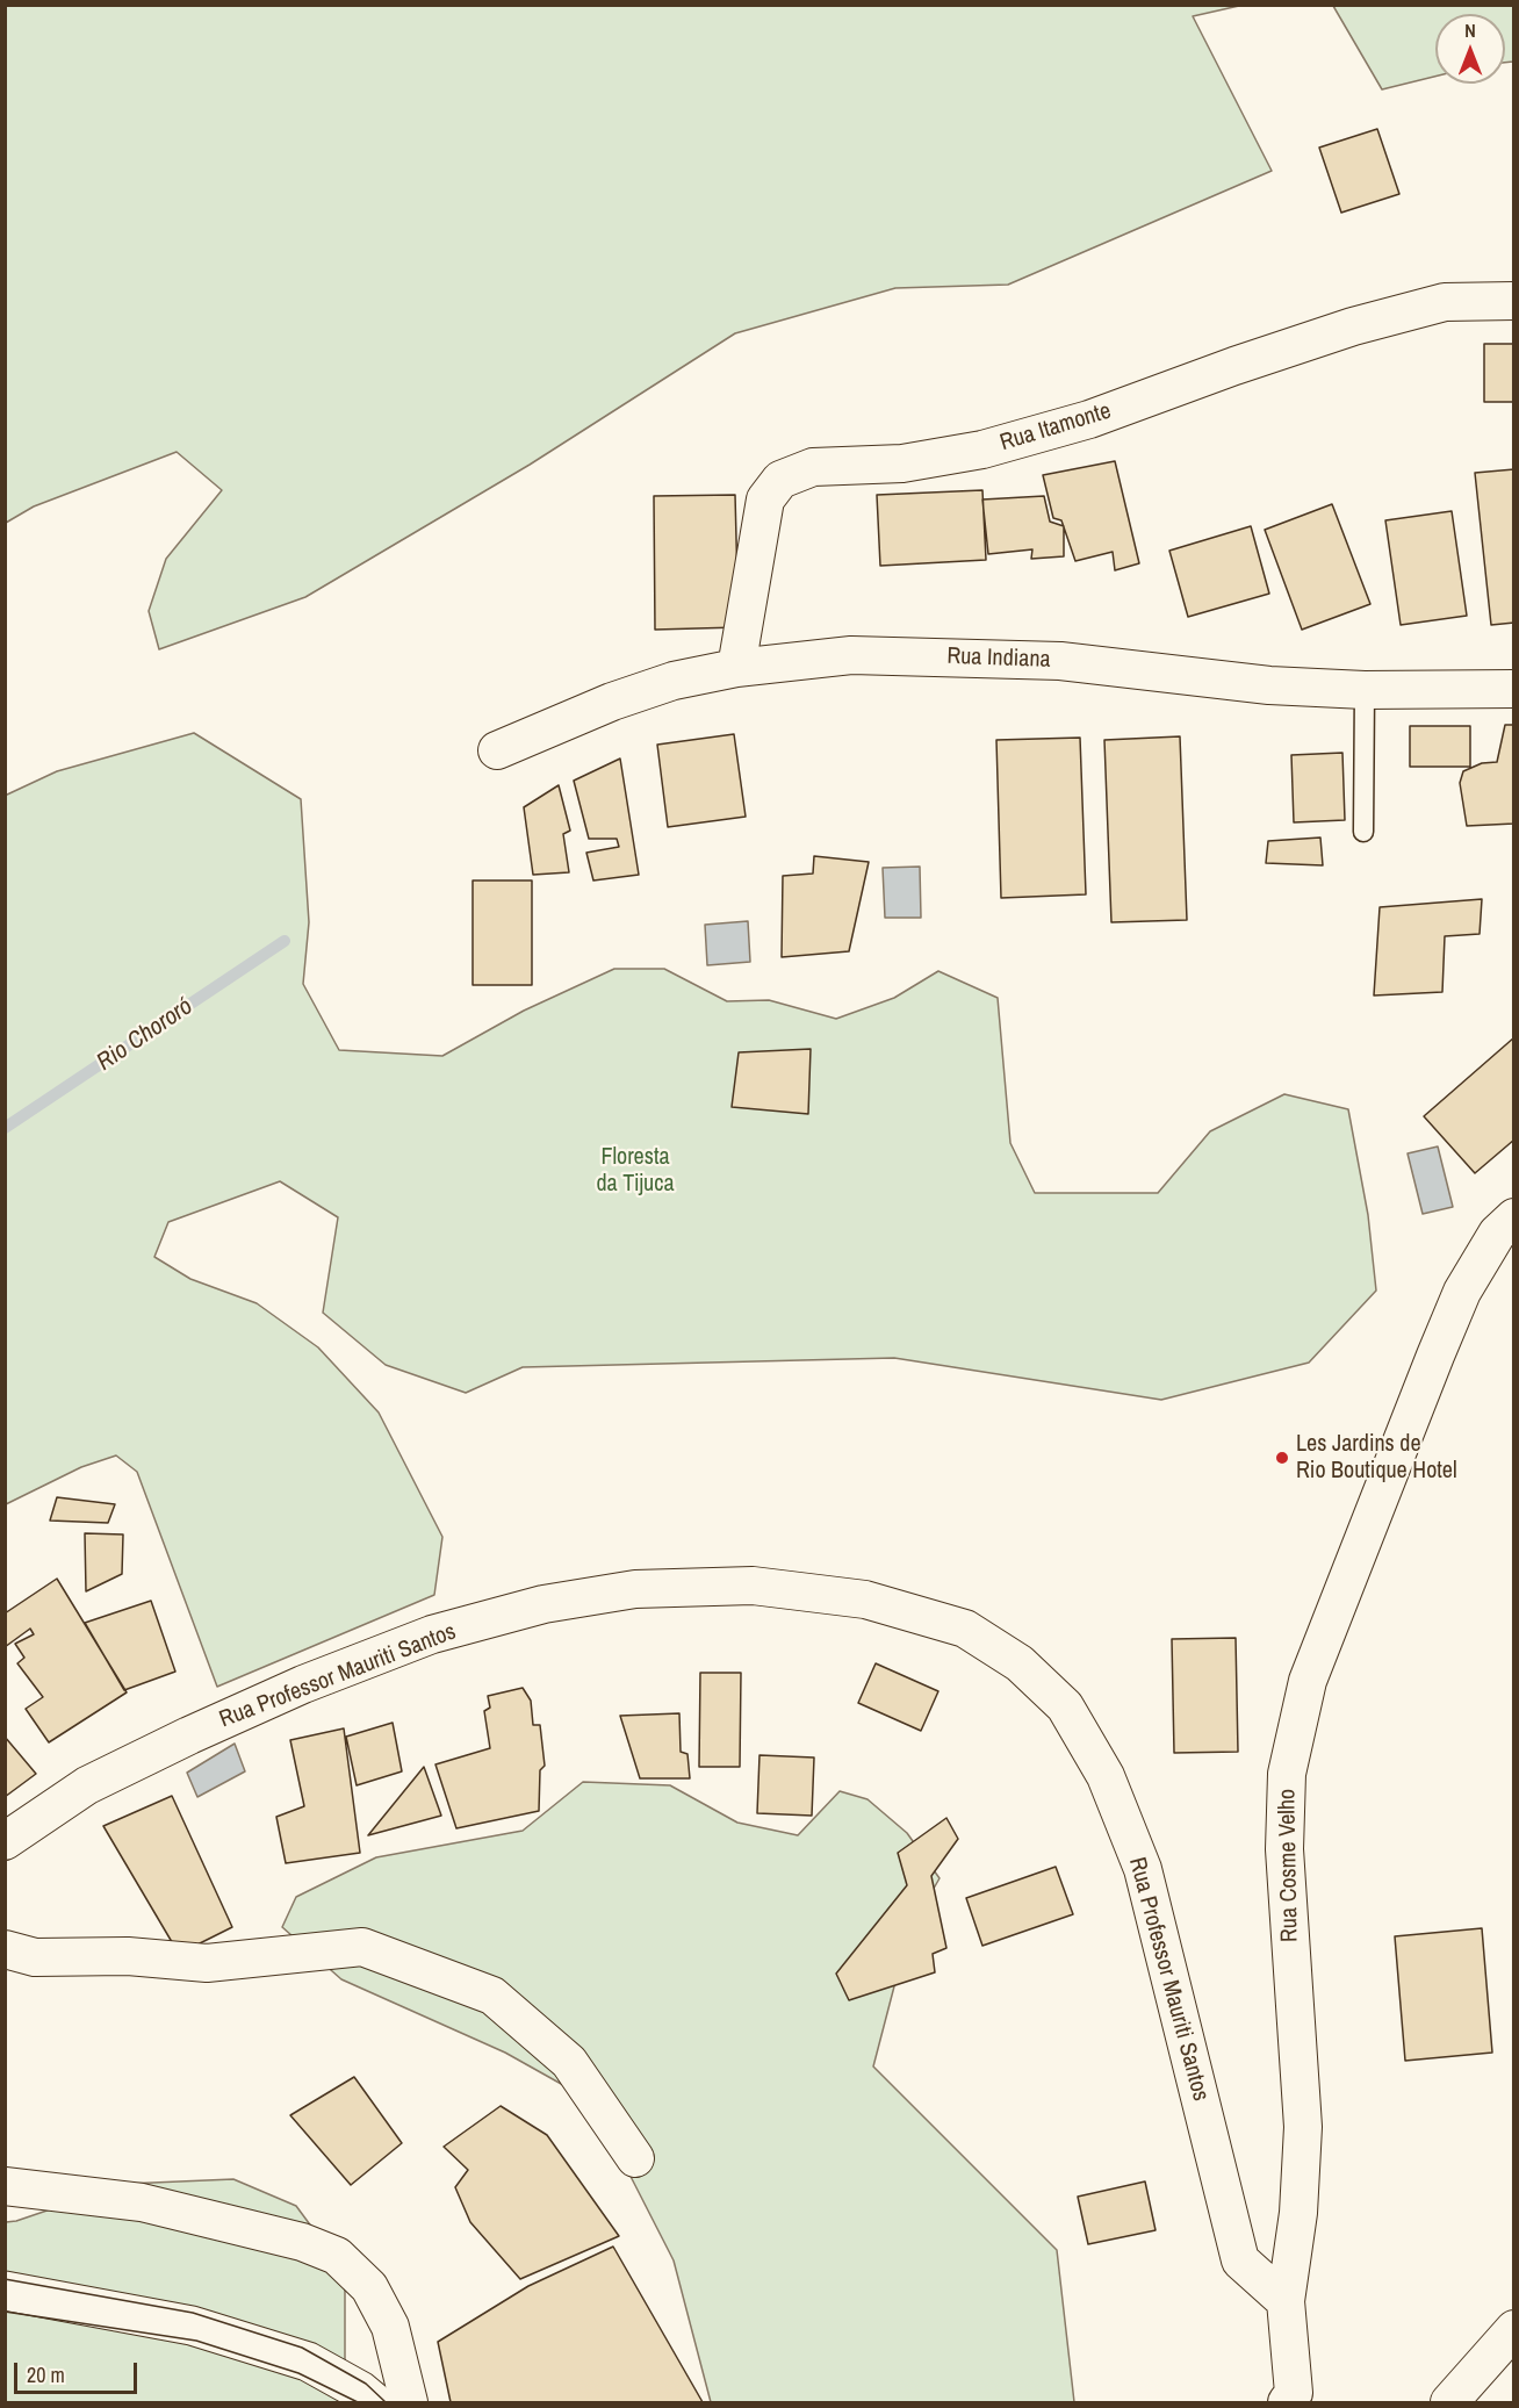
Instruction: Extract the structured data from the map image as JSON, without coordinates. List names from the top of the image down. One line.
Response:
{"streets":{"street":["Rua Itamonte","Rua Indiana","Rua Professor Mauriti Santos","Rua Cosme Velho"]},"crossings":[["Rua Itamonte","Rua Indiana"],["Rua Professor Mauriti Santos","Rua Cosme Velho"]],"water":["Rio Chororó"],"parks":["Floresta da Tijuca"],"places":["Les Jardins de Rio Boutique Hotel"],"scale_bar":"20 m","north":"top"}
